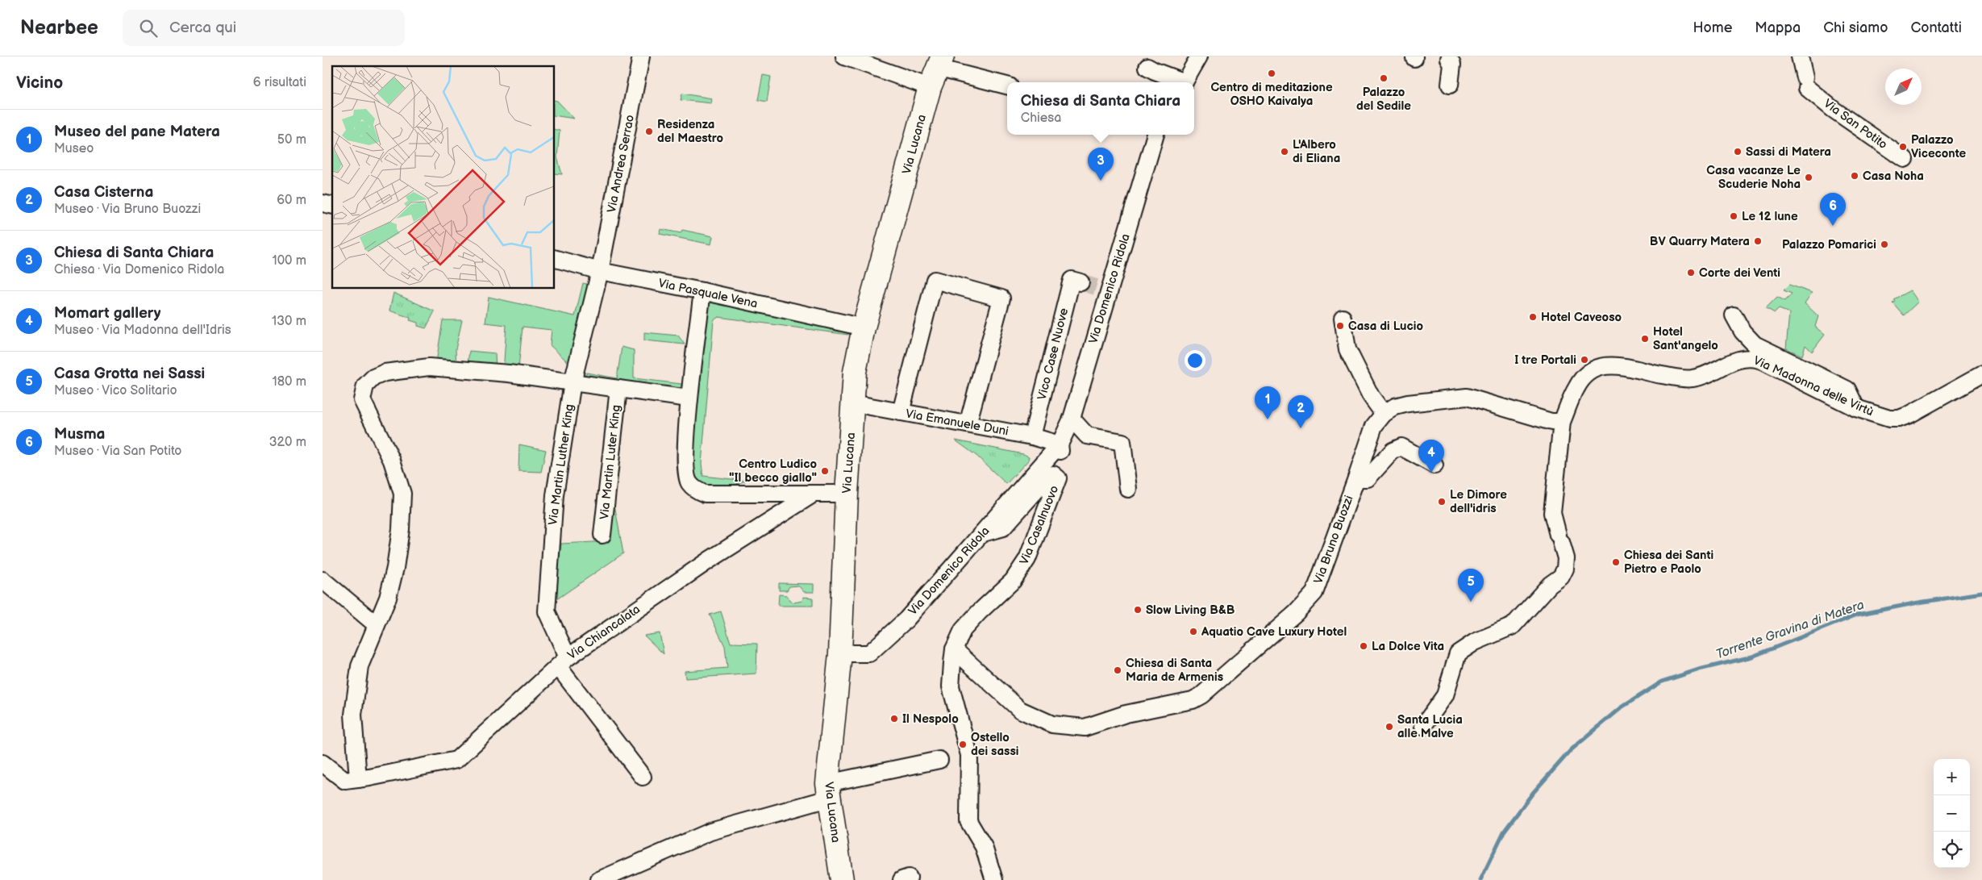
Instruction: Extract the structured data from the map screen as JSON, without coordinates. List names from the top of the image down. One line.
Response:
{"streets":{"street":["Via San Potito","Via Lucana","Via Andrea Serrao","Via Domenico Ridola","Via Pasquale Vena","Vico Case Nuove","Via Madonna delle Virtù","Via Emanuele Duni","Via Martin Luter King","Via Martin Luther King","Via Casalnuovo","Via Bruno Buozzi","Via Chiancalata"]},"crossings":[["Via Lucana","Via Domenico Ridola"],["Via Lucana","Via Pasquale Vena"],["Via Lucana","Via Emanuele Duni"],["Via Andrea Serrao","Via Pasquale Vena"],["Via Andrea Serrao","Via Martin Luther King"],["Via Domenico Ridola","Via Emanuele Duni"],["Via Domenico Ridola","Via Casalnuovo"],["Via Pasquale Vena","Via Martin Luther King"],["Vico Case Nuove","Via Emanuele Duni"],["Via Madonna delle Virtù","Via Bruno Buozzi"],["Via Martin Luther King","Via Chiancalata"],["Via Casalnuovo","Via Bruno Buozzi"]],"water":["Torrente Gravina di Matera"],"places":["Centro di meditazione OSHO Kaivalya","Palazzo del Sedile","Residenza del Maestro","Palazzo Viceconte","L'Albero di Eliana","Sassi di Matera","Casa Noha","Casa vacanze Le Scuderie Noha","Le 12 lune","BV Quarry Matera","Palazzo Pomarici","Corte dei Venti","Hotel Caveoso","Casa di Lucio","Hotel Sant'angelo","I tre Portali","Centro Ludico \"Il becco giallo\"","Le Dimore dell'idris","Chiesa dei Santi Pietro e Paolo","Slow Living B&B","Aquatio Cave Luxury Hotel","La Dolce Vita","Chiesa di Santa Maria de Armenis","Il Nespolo","Santa Lucia alle Malve","Ostello dei sassi"],"north":"top right","page":{"header":"Nearbee","search":"Cerca qui","nav":["Home","Mappa","Chi siamo","Contatti"],"heading":["Vicino","6 risultati"],"popup":["Chiesa di Santa Chiara","Chiesa"],"list":[{"mark":"1","name":"Museo del pane Matera","note":"Museo","value":"50 m"},{"mark":"2","name":"Casa Cisterna","note":"Museo · Via Bruno Buozzi","value":"60 m"},{"mark":"3","name":"Chiesa di Santa Chiara","note":"Chiesa · Via Domenico Ridola","value":"100 m"},{"mark":"4","name":"Momart gallery","note":"Museo · Via Madonna dell'Idris","value":"130 m"},{"mark":"5","name":"Casa Grotta nei Sassi","note":"Museo · Vico Solitario","value":"180 m"},{"mark":"6","name":"Musma","note":"Museo · Via San Potito","value":"320 m"}],"pins":["3","6","1","2","4","5"],"map_buttons":["+","−"]}}
